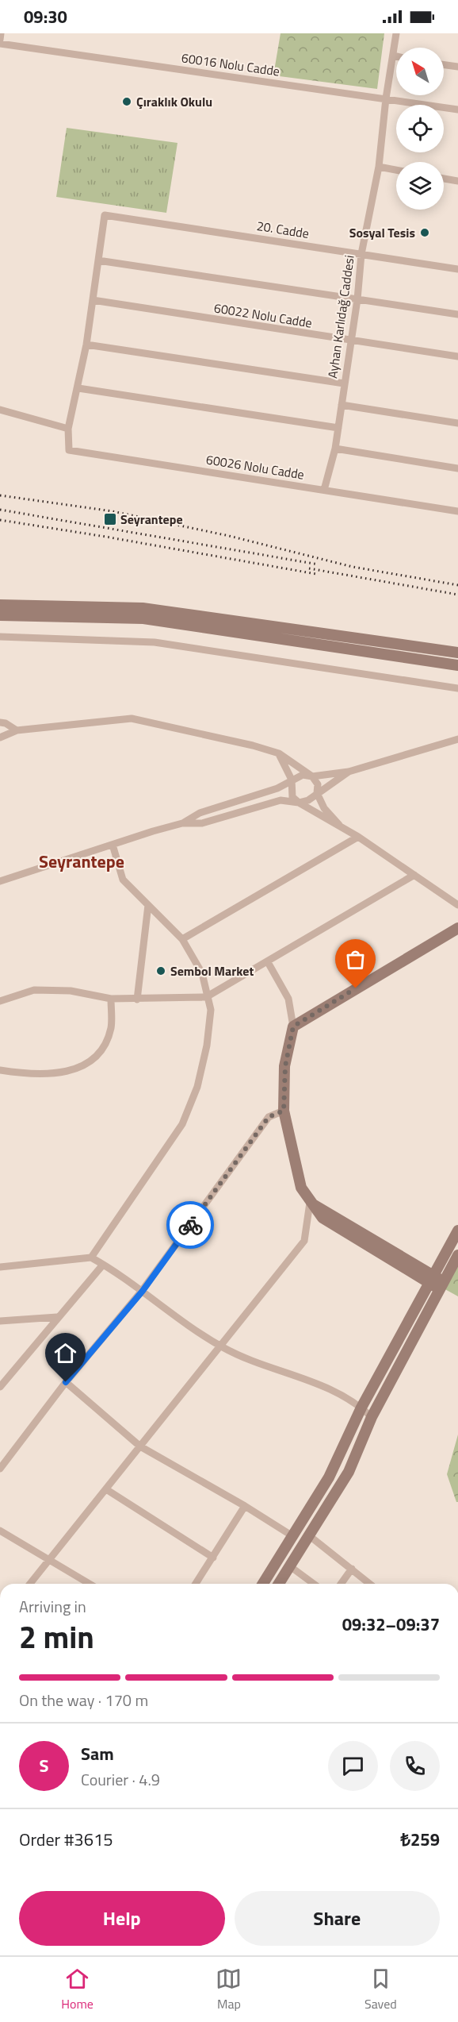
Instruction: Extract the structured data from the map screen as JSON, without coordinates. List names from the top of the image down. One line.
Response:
{"streets":{"street":["60016 Nolu Cadde","20. Cadde","60022 Nolu Cadde","Ayhan Karlıdağ Caddesi","60026 Nolu Cadde"]},"crossings":[["60016 Nolu Cadde","Ayhan Karlıdağ Caddesi"],["20. Cadde","Ayhan Karlıdağ Caddesi"],["60022 Nolu Cadde","Ayhan Karlıdağ Caddesi"],["Ayhan Karlıdağ Caddesi","60026 Nolu Cadde"]],"districts":["Seyrantepe"],"places":{"other":["Çıraklık Okulu","Sosyal Tesis","Sembol Market"],"transit":["Seyrantepe"]},"north":"top left","page":{"status":"09:30","heading":["2 min","Arriving in","09:32–09:37"],"panel":["Sam","Courier · 4.9","Order #3615","₺259"],"bar":"On the way · 170 m","round":"S","buttons":["Help","Share"],"tabs":["Home","Map","Saved"]}}
